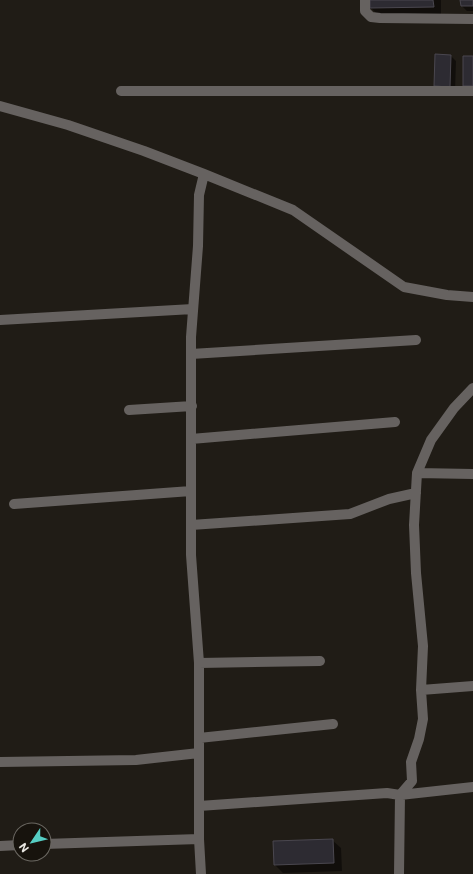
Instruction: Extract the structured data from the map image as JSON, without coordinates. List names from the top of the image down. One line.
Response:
{"north":"bottom left"}
